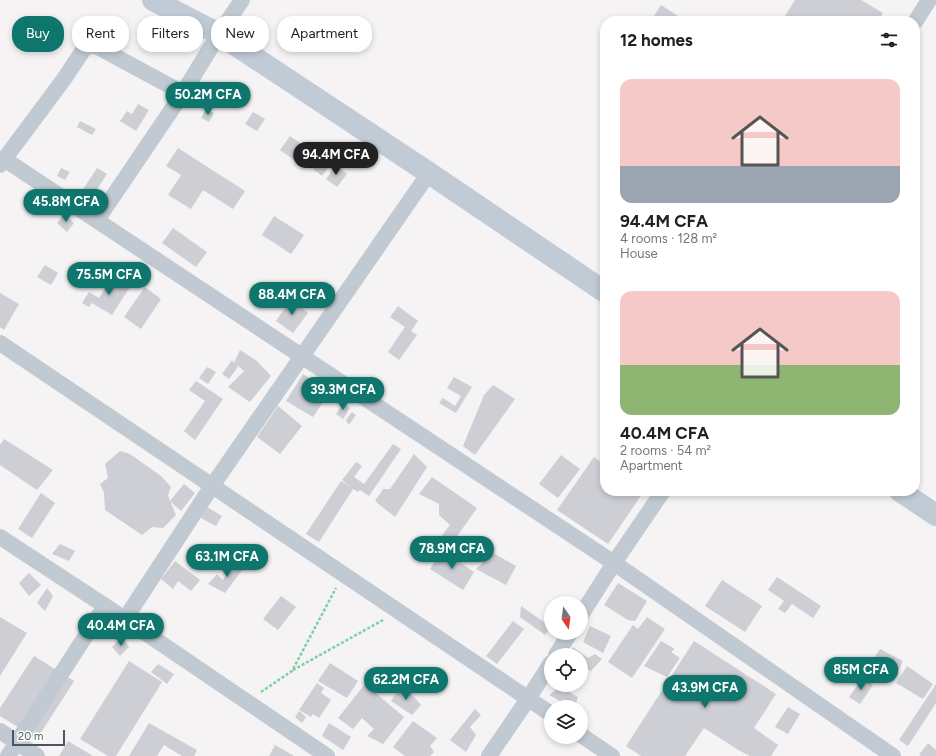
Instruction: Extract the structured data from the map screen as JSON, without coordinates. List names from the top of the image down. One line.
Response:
{"scale_bar":"20 m","north":"bottom","page":{"chip":["Buy","Rent","Filters","New","Apartment"],"heading":"12 homes","list":[{"name":"94.4M CFA","note":"4 rooms · 128 m² · House"},{"name":"40.4M CFA","note":"2 rooms · 54 m² · Apartment"}],"price":["50.2M CFA","94.4M CFA","45.8M CFA","75.5M CFA","88.4M CFA","39.3M CFA","78.9M CFA","63.1M CFA","40.4M CFA","85M CFA","62.2M CFA","43.9M CFA"],"scale":"20 m"}}
